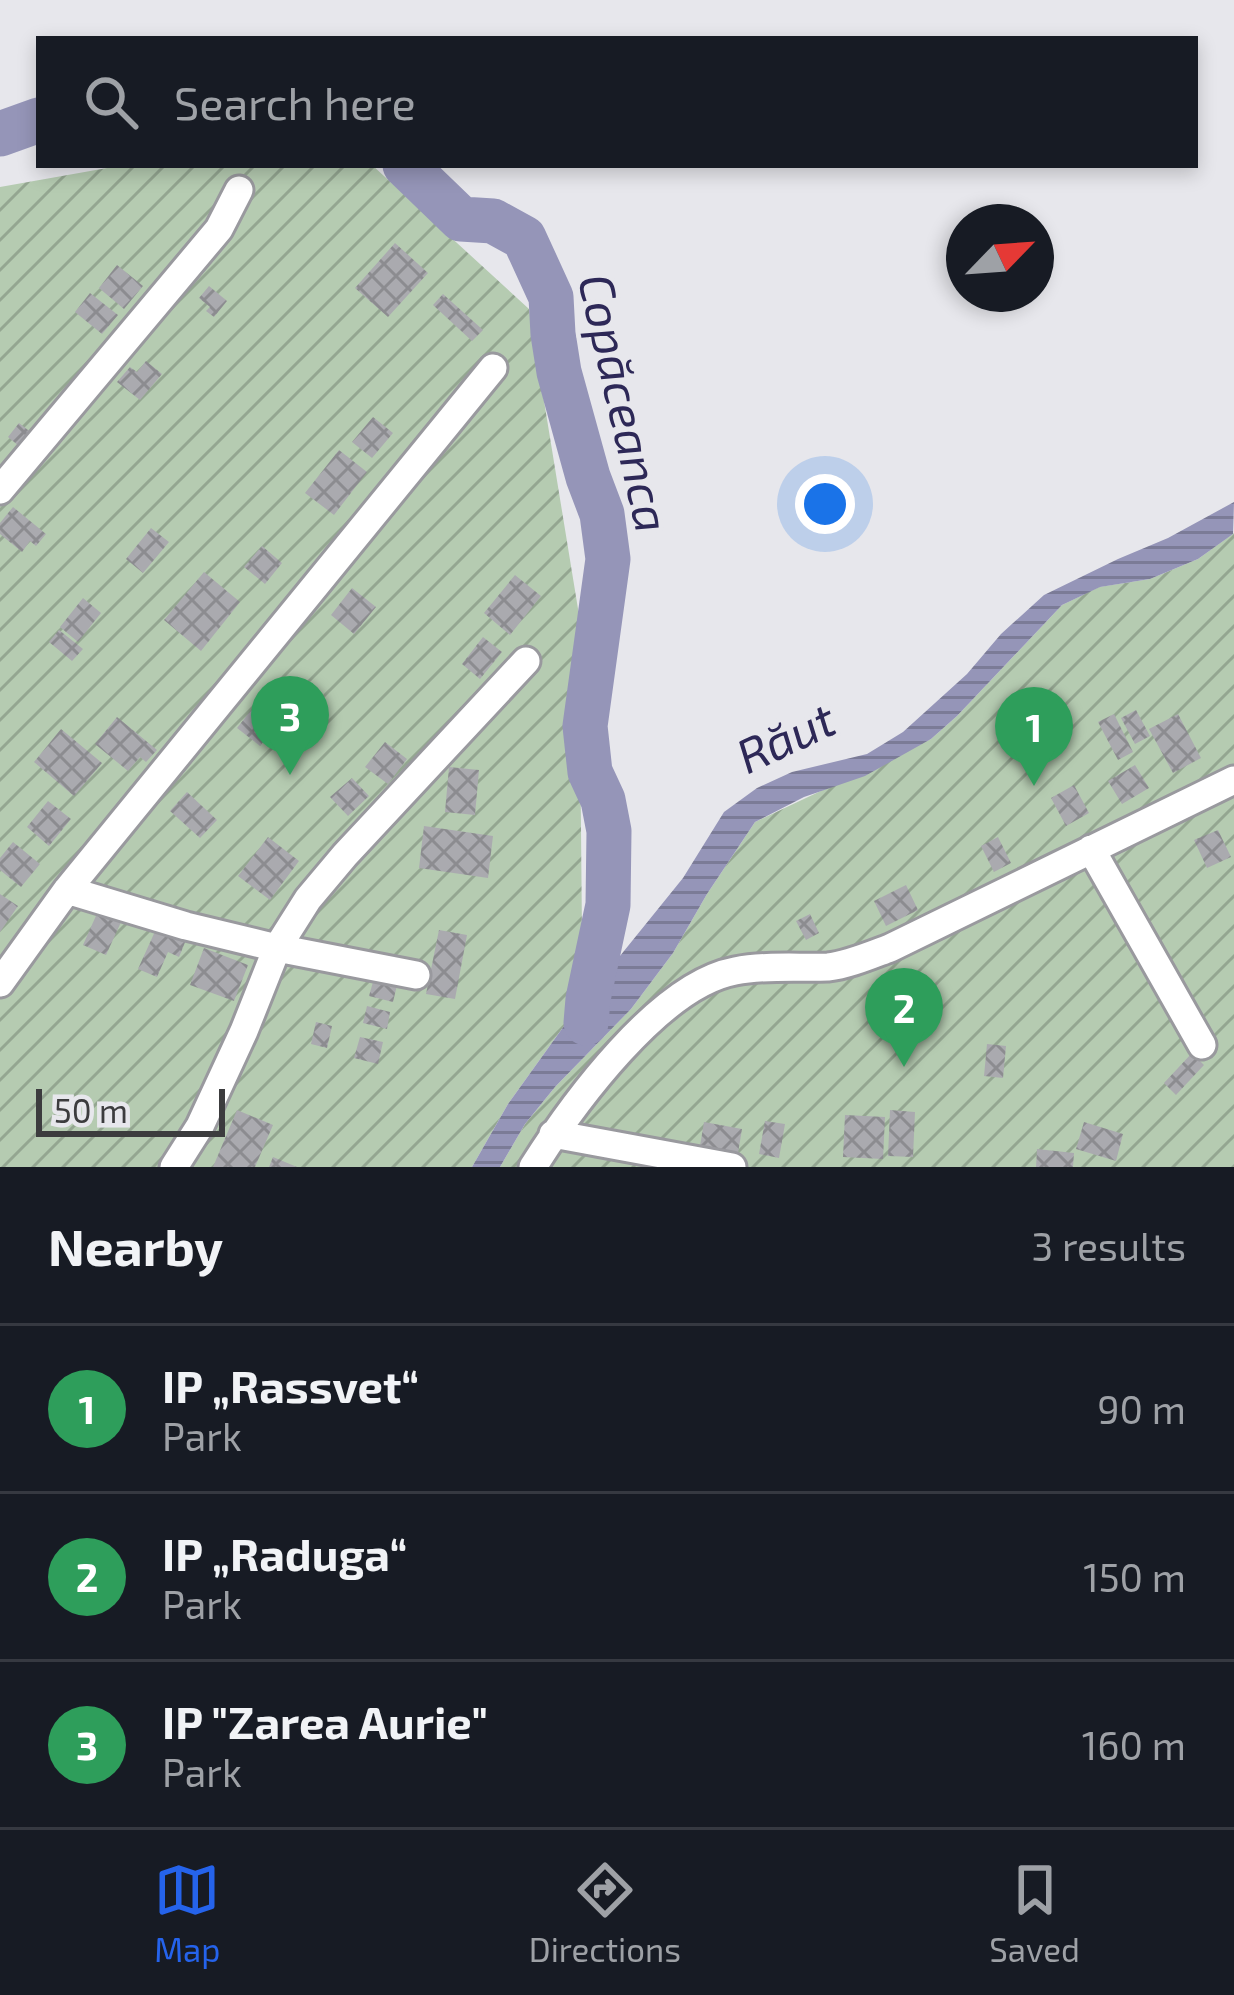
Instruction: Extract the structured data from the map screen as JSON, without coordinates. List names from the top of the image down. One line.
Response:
{"water":["Copăceanca","Răut"],"scale_bar":"50 m","north":"top right","page":{"search":"Search here","pins":["3","1","2"],"scale":"50 m","heading":["Nearby","3 results"],"list":[{"mark":"1","name":"IP „Rassvet“","note":"Park","value":"90 m"},{"mark":"2","name":"IP „Raduga“","note":"Park","value":"150 m"},{"mark":"3","name":"IP \"Zarea Aurie\"","note":"Park","value":"160 m"}],"nav":["Map","Directions","Saved"]}}
